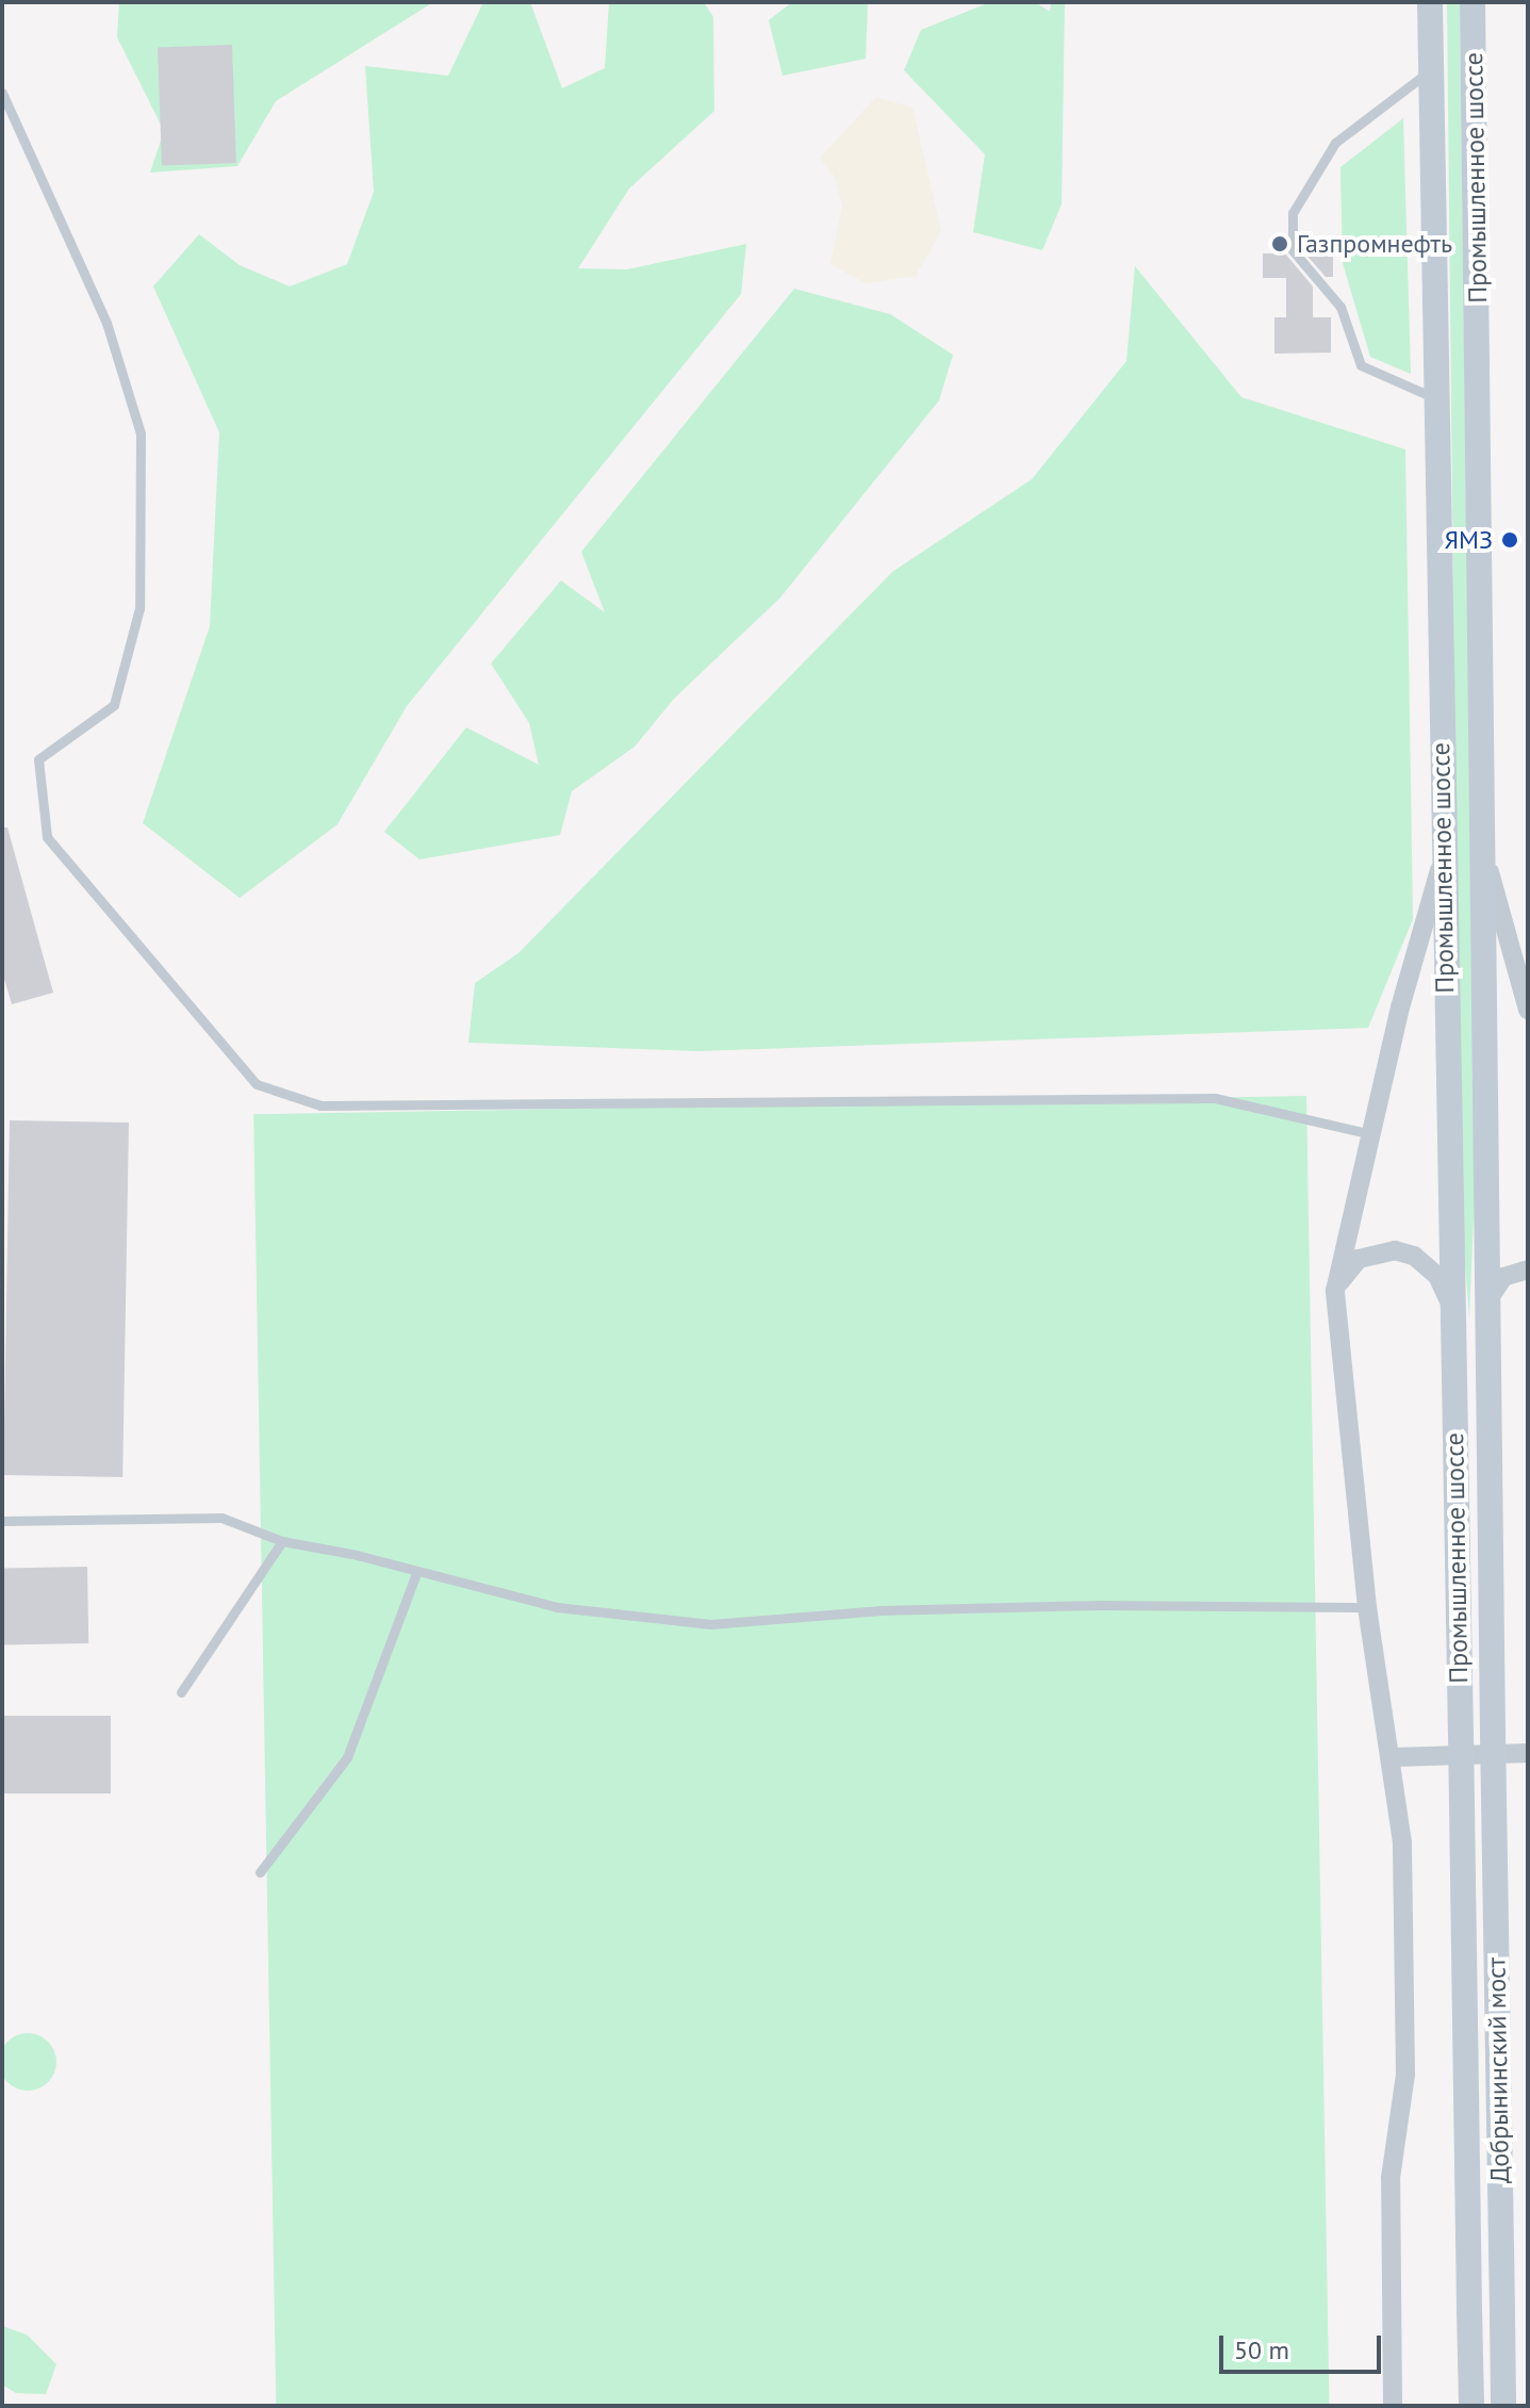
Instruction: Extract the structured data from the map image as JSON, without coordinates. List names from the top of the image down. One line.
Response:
{"streets":{"main road":["Промышленное шоссе","Добрынинский мост"]},"crossings":[["Промышленное шоссе","Добрынинский мост"]],"places":["Газпромнефть","ЯМЗ"],"scale_bar":"50 m"}
